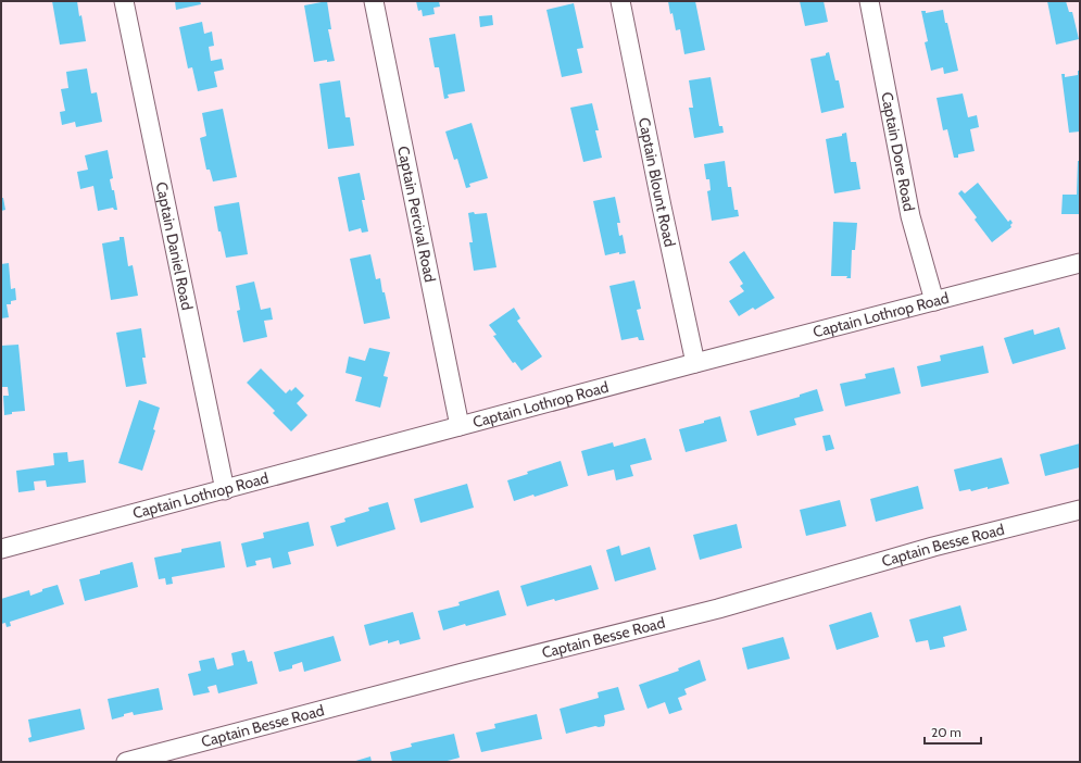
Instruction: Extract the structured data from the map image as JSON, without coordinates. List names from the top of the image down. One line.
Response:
{"streets":{"street":["Captain Dore Road","Captain Blount Road","Captain Percival Road","Captain Daniel Road","Captain Lothrop Road","Captain Besse Road"]},"crossings":[["Captain Dore Road","Captain Lothrop Road"],["Captain Blount Road","Captain Lothrop Road"],["Captain Percival Road","Captain Lothrop Road"],["Captain Daniel Road","Captain Lothrop Road"]],"scale_bar":"20 m"}
